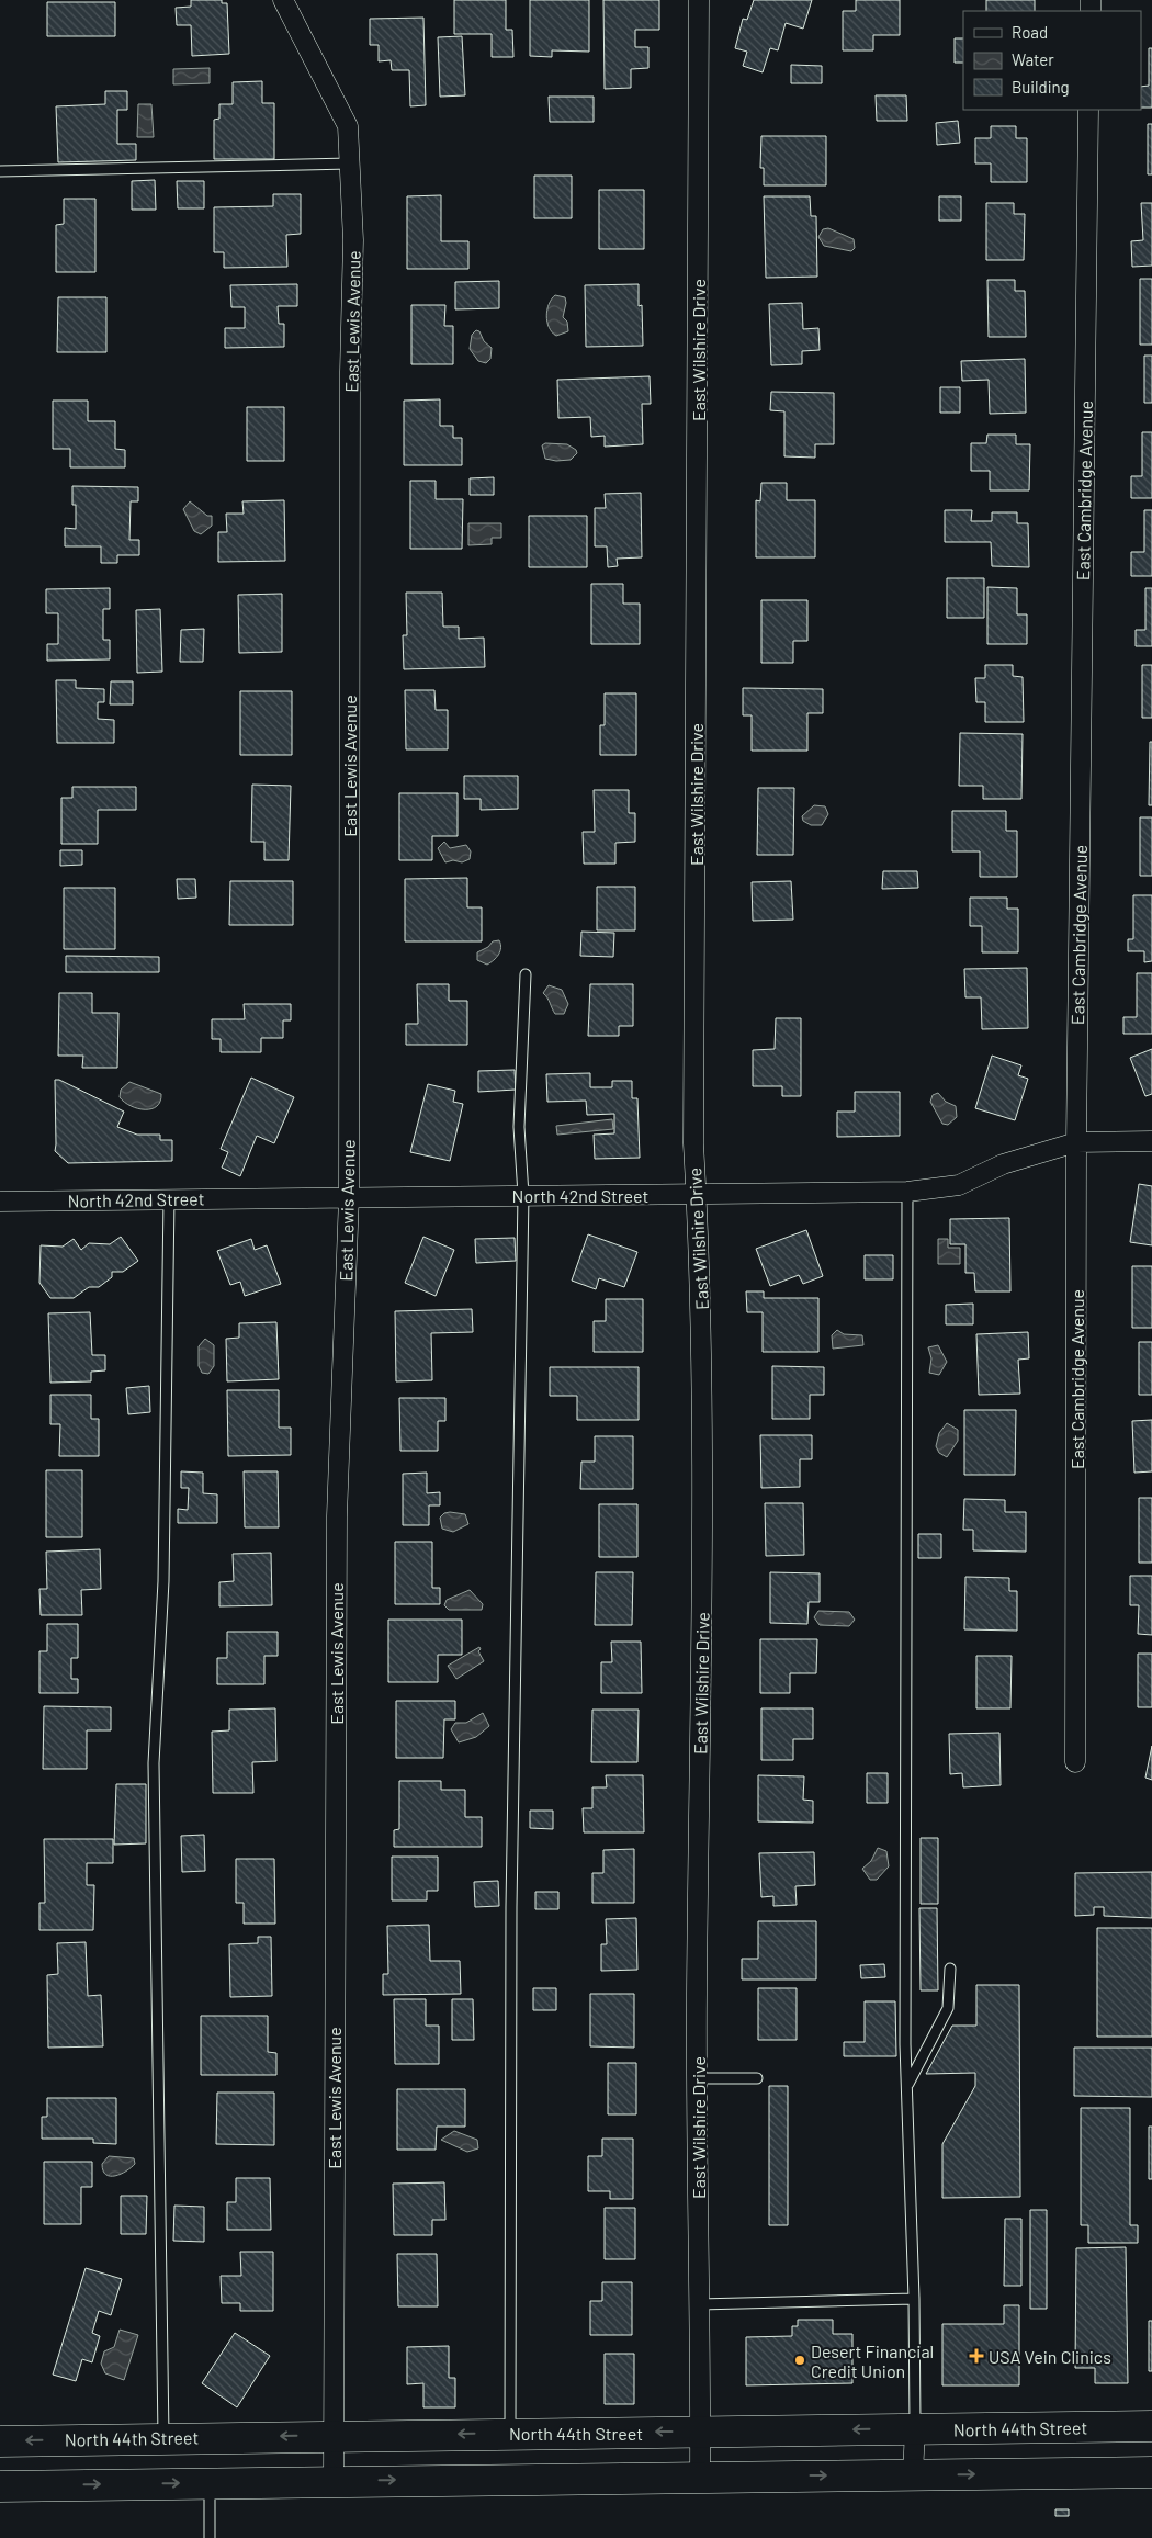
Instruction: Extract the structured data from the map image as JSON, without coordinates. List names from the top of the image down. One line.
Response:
{"streets":{"main road":["North 44th Street"],"street":["East Lewis Avenue","East Wilshire Drive","East Cambridge Avenue","North 42nd Street"]},"crossings":[["East Lewis Avenue","North 42nd Street"],["East Lewis Avenue","North 44th Street"],["East Wilshire Drive","North 42nd Street"],["East Wilshire Drive","North 44th Street"],["East Cambridge Avenue","North 42nd Street"]],"places":{"health":["USA Vein Clinics"],"other":["Desert Financial Credit Union"]},"legend":["Road","Water","Building"]}
